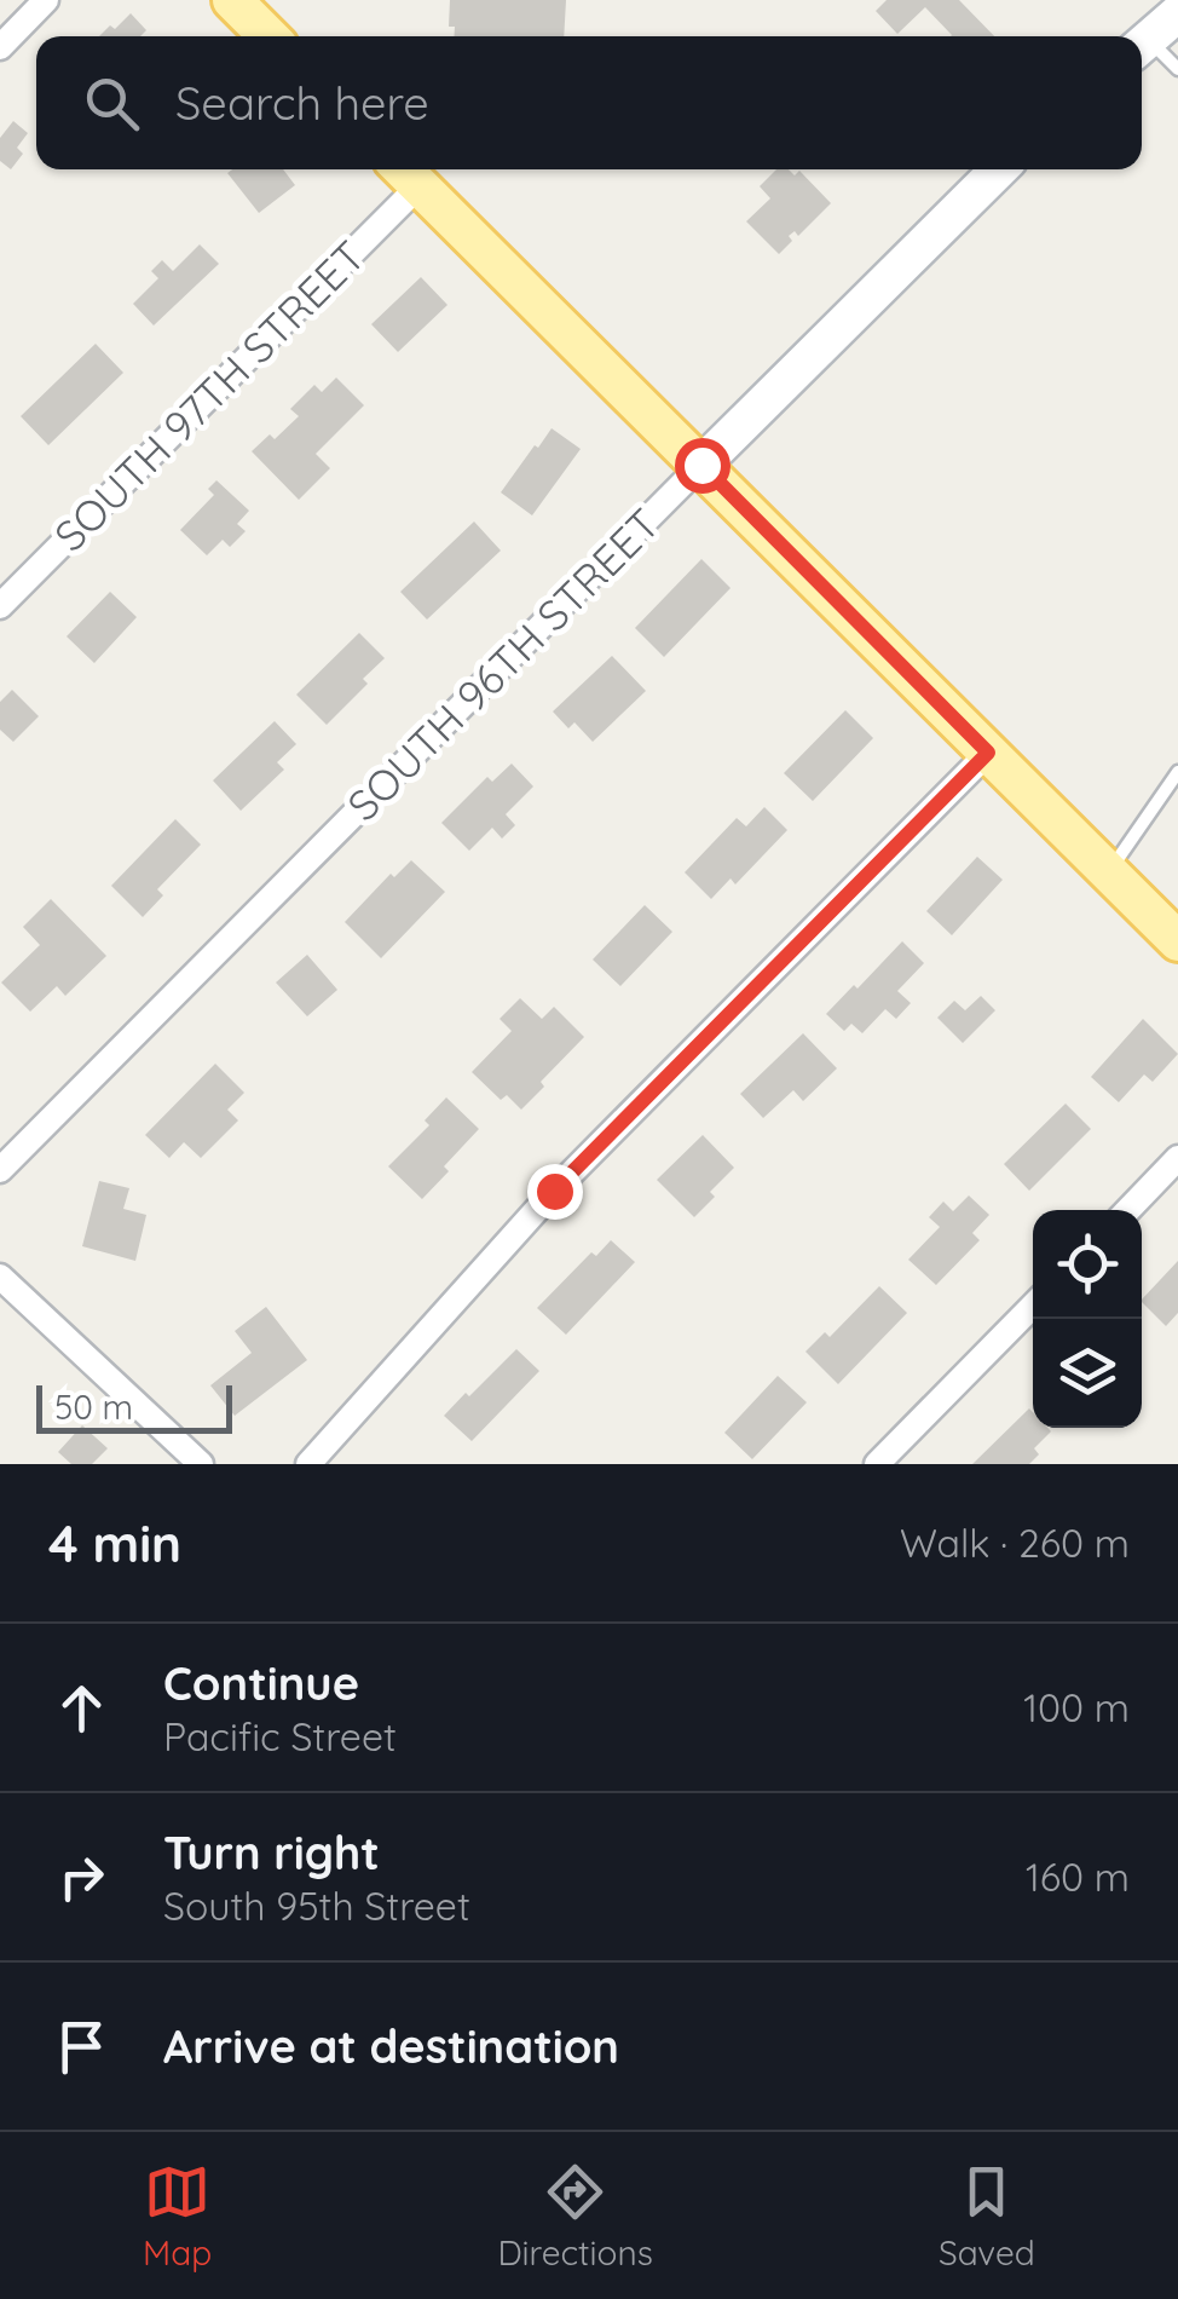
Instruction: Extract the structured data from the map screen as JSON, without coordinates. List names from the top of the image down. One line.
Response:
{"streets":{"street":["SOUTH 97TH STREET","SOUTH 96TH STREET"]},"scale_bar":"50 m","page":{"search":"Search here","scale":"50 m","heading":["4 min","Walk · 260 m"],"list":[["Continue","Pacific Street","100 m"],["Turn right","South 95th Street","160 m"],"Arrive at destination"],"nav":["Map","Directions","Saved"]}}
